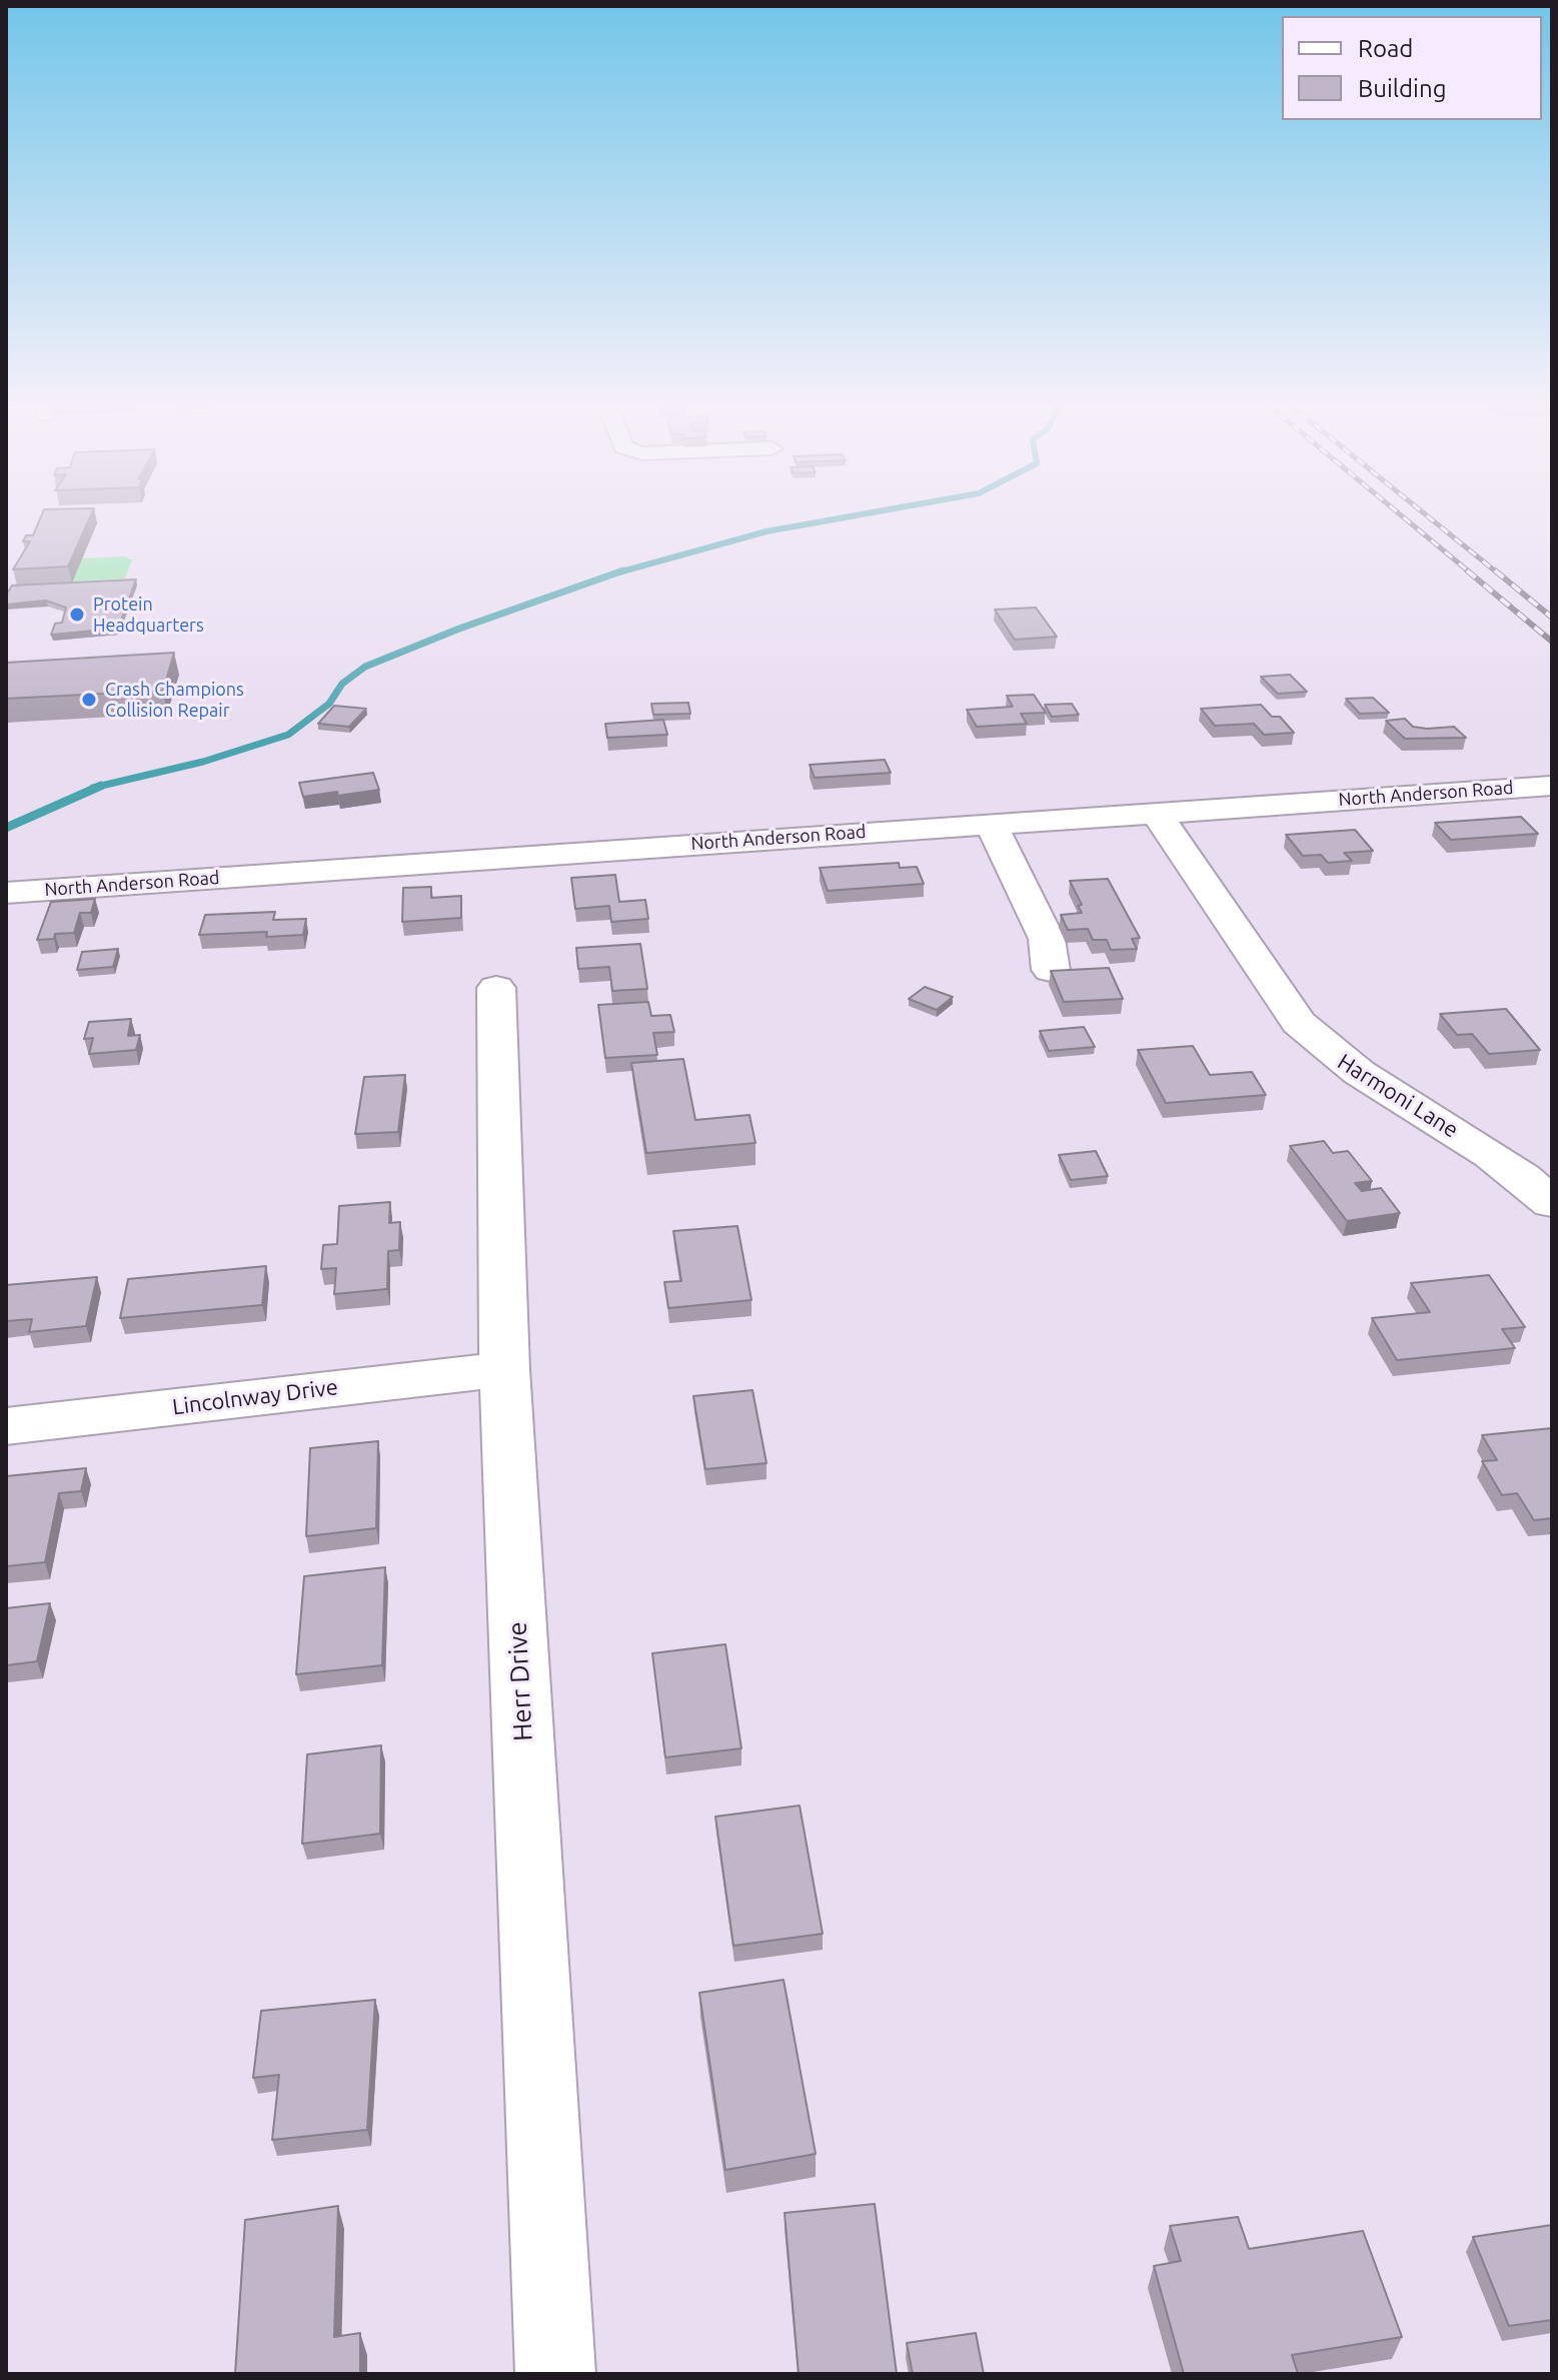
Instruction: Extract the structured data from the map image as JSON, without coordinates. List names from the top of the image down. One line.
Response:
{"streets":{"street":["North Anderson Road","Harmoni Lane","Lincolnway Drive","Herr Drive"]},"crossings":[["North Anderson Road","Harmoni Lane"],["Lincolnway Drive","Herr Drive"]],"places":["Protein Headquarters","Crash Champions Collision Repair"],"legend":["Road","Building"]}
